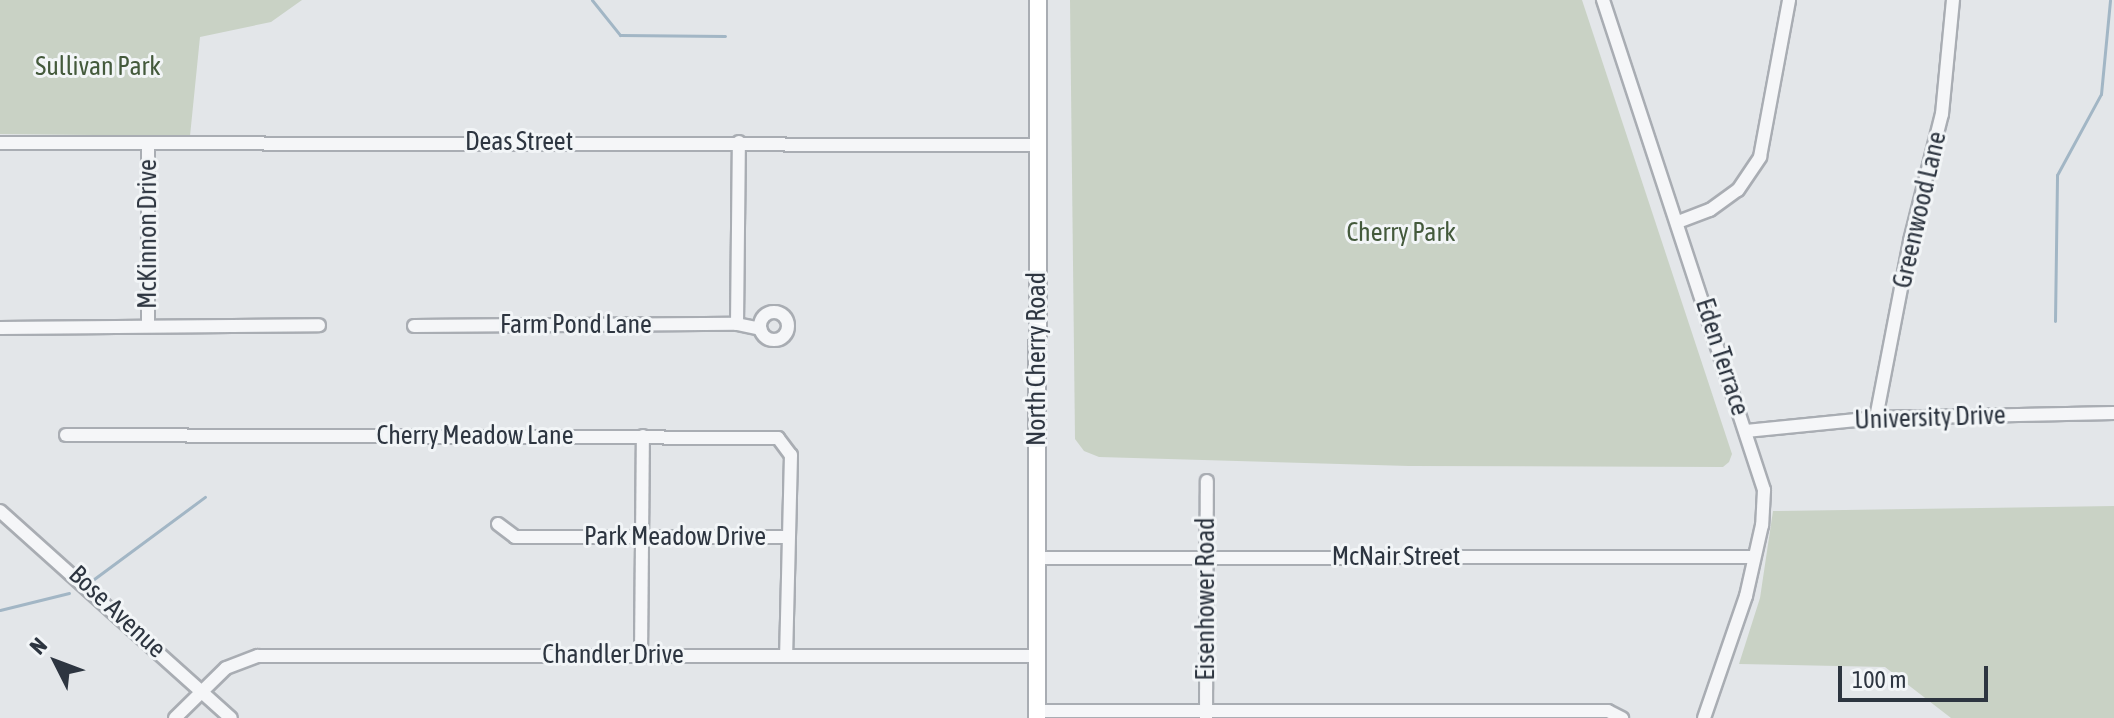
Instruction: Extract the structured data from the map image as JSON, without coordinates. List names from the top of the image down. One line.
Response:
{"streets":{"main road":["North Cherry Road"],"street":["Deas Street","Greenwood Lane","McKinnon Drive","Farm Pond Lane","Eden Terrace","University Drive","Cherry Meadow Lane","Park Meadow Drive","McNair Street","Eisenhower Road","Bose Avenue","Chandler Drive"]},"crossings":[["Deas Street","McKinnon Drive"],["Deas Street","North Cherry Road"],["Greenwood Lane","University Drive"],["Eden Terrace","University Drive"],["Eden Terrace","McNair Street"],["North Cherry Road","McNair Street"],["North Cherry Road","Chandler Drive"],["Cherry Meadow Lane","Park Meadow Drive"],["Park Meadow Drive","Chandler Drive"],["McNair Street","Eisenhower Road"],["Bose Avenue","Chandler Drive"]],"parks":["Sullivan Park","Cherry Park"],"scale_bar":"100 m","north":"top left"}
